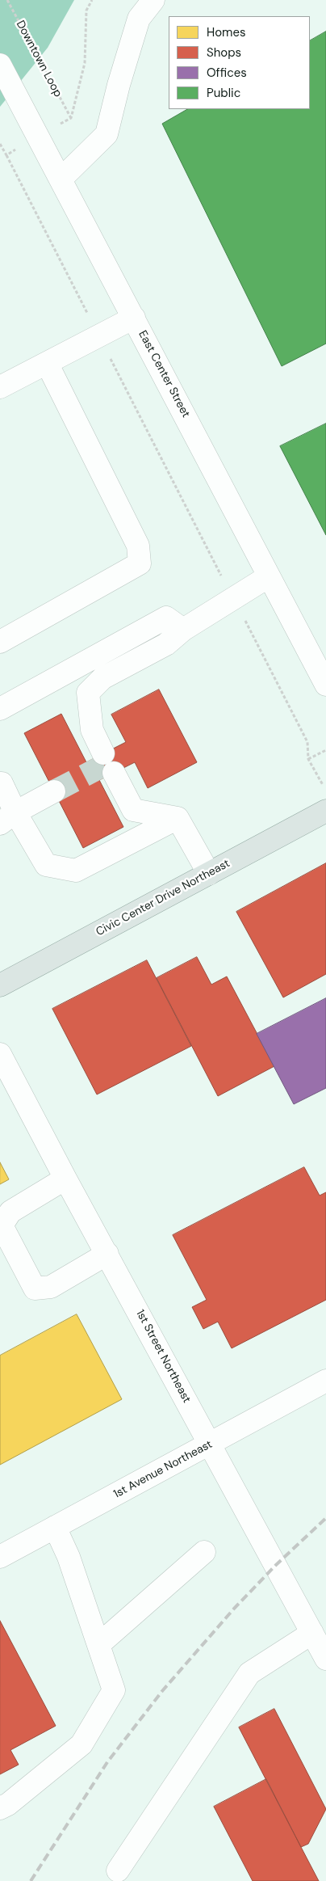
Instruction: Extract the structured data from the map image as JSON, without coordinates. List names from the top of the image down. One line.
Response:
{"streets":{"main road":["Civic Center Drive Northeast"],"street":["East Center Street","1st Street Northeast","1st Avenue Northeast"],"path":["Downtown Loop"]},"crossings":[["1st Street Northeast","1st Avenue Northeast"]],"legend":["Homes","Shops","Offices","Public"]}
